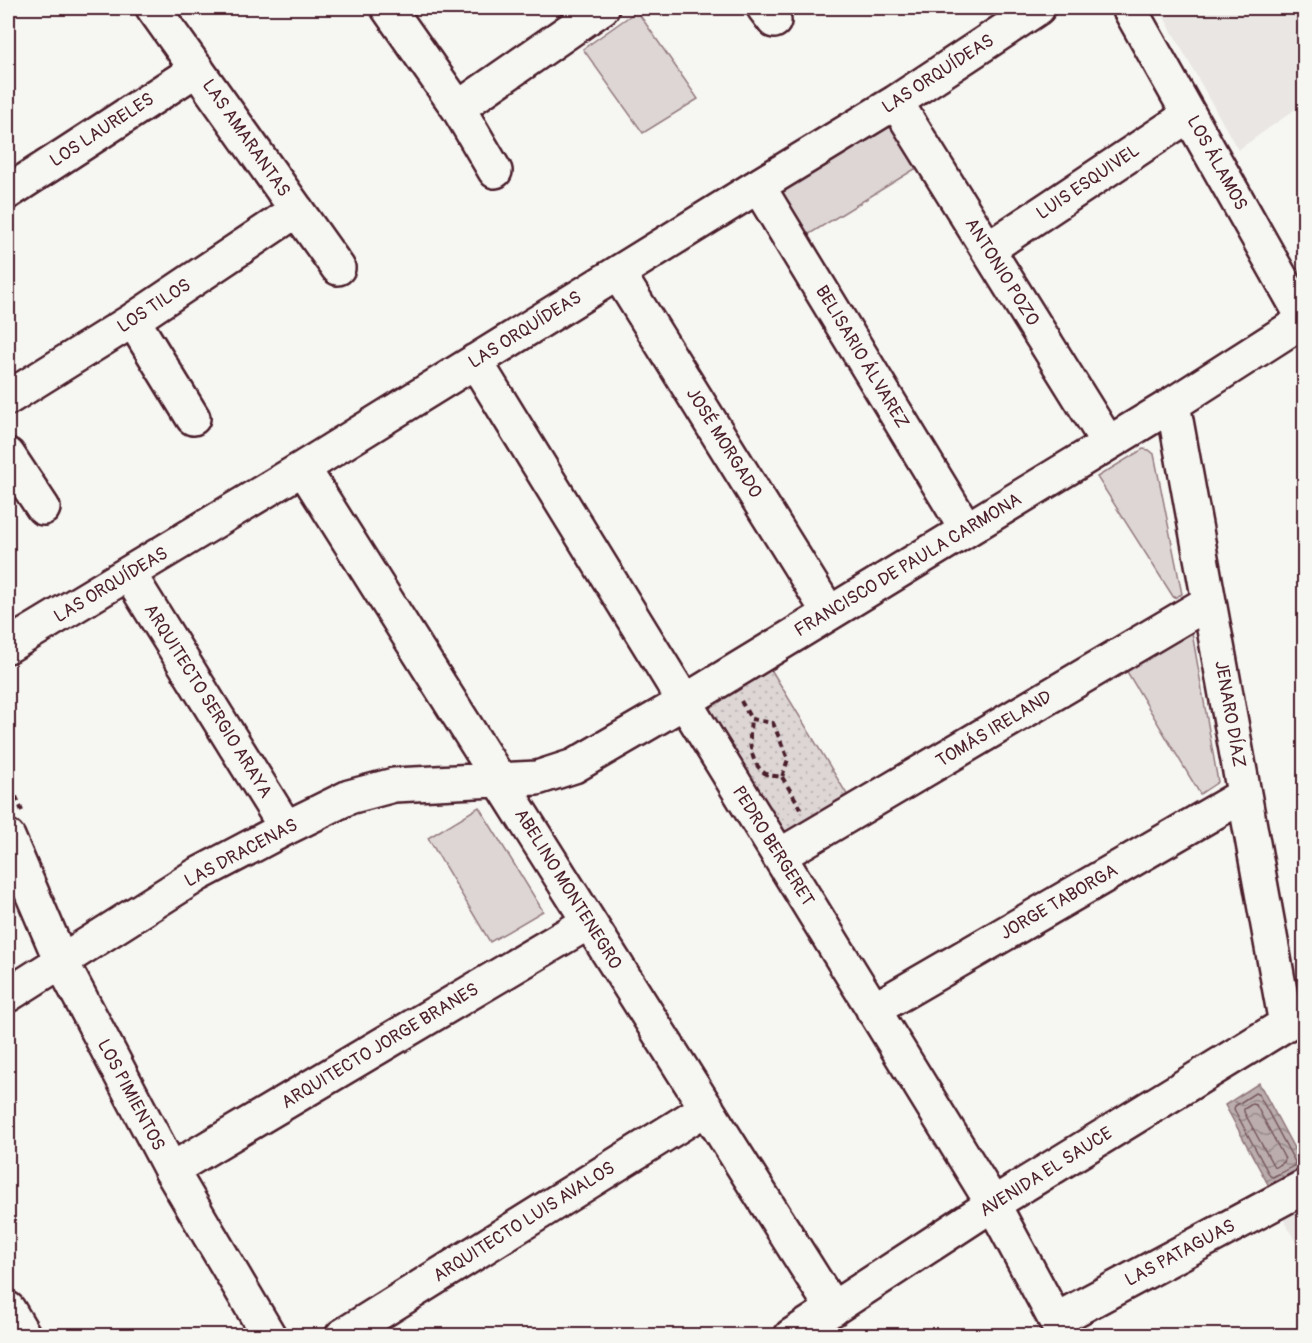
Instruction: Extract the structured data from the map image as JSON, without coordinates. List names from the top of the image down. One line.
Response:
{"streets":{"street":["LAS ORQUÍDEAS","LOS LAURELES","LAS AMARANTAS","LOS ÁLAMOS","LUIS ESQUIVEL","ANTONIO POZO","LOS TILOS","BELISARIO ÁLVAREZ","JOSÉ MORGADO","FRANCISCO DE PAULA CARMONA","ARQUITECTO SERGIO ARAYA","JENARO DÍAZ","TOMÁS IRELAND","PEDRO BERGERET","LAS DRACENAS","ABELINO MONTENEGRO","JORGE TABORGA","ARQUITECTO JORGE BRANES","LOS PIMIENTOS","AVENIDA EL SAUCE","ARQUITECTO LUIS AVALOS","LAS PATAGUAS"]},"crossings":[["LAS ORQUÍDEAS","ANTONIO POZO"],["LAS ORQUÍDEAS","BELISARIO ÁLVAREZ"],["LAS ORQUÍDEAS","JOSÉ MORGADO"],["LAS ORQUÍDEAS","ARQUITECTO SERGIO ARAYA"],["LAS ORQUÍDEAS","PEDRO BERGERET"],["LAS ORQUÍDEAS","ABELINO MONTENEGRO"],["LOS LAURELES","LAS AMARANTAS"],["LAS AMARANTAS","LOS TILOS"],["LOS ÁLAMOS","LUIS ESQUIVEL"],["LOS ÁLAMOS","FRANCISCO DE PAULA CARMONA"],["LUIS ESQUIVEL","ANTONIO POZO"],["ANTONIO POZO","FRANCISCO DE PAULA CARMONA"],["BELISARIO ÁLVAREZ","FRANCISCO DE PAULA CARMONA"],["JOSÉ MORGADO","FRANCISCO DE PAULA CARMONA"],["FRANCISCO DE PAULA CARMONA","JENARO DÍAZ"],["FRANCISCO DE PAULA CARMONA","PEDRO BERGERET"],["FRANCISCO DE PAULA CARMONA","LAS DRACENAS"],["FRANCISCO DE PAULA CARMONA","ABELINO MONTENEGRO"],["ARQUITECTO SERGIO ARAYA","LAS DRACENAS"],["JENARO DÍAZ","TOMÁS IRELAND"],["JENARO DÍAZ","JORGE TABORGA"],["JENARO DÍAZ","AVENIDA EL SAUCE"],["TOMÁS IRELAND","PEDRO BERGERET"],["PEDRO BERGERET","JORGE TABORGA"],["PEDRO BERGERET","AVENIDA EL SAUCE"],["PEDRO BERGERET","LAS PATAGUAS"],["LAS DRACENAS","ABELINO MONTENEGRO"],["LAS DRACENAS","LOS PIMIENTOS"],["ABELINO MONTENEGRO","ARQUITECTO JORGE BRANES"],["ABELINO MONTENEGRO","AVENIDA EL SAUCE"],["ABELINO MONTENEGRO","ARQUITECTO LUIS AVALOS"],["ARQUITECTO JORGE BRANES","LOS PIMIENTOS"]]}
